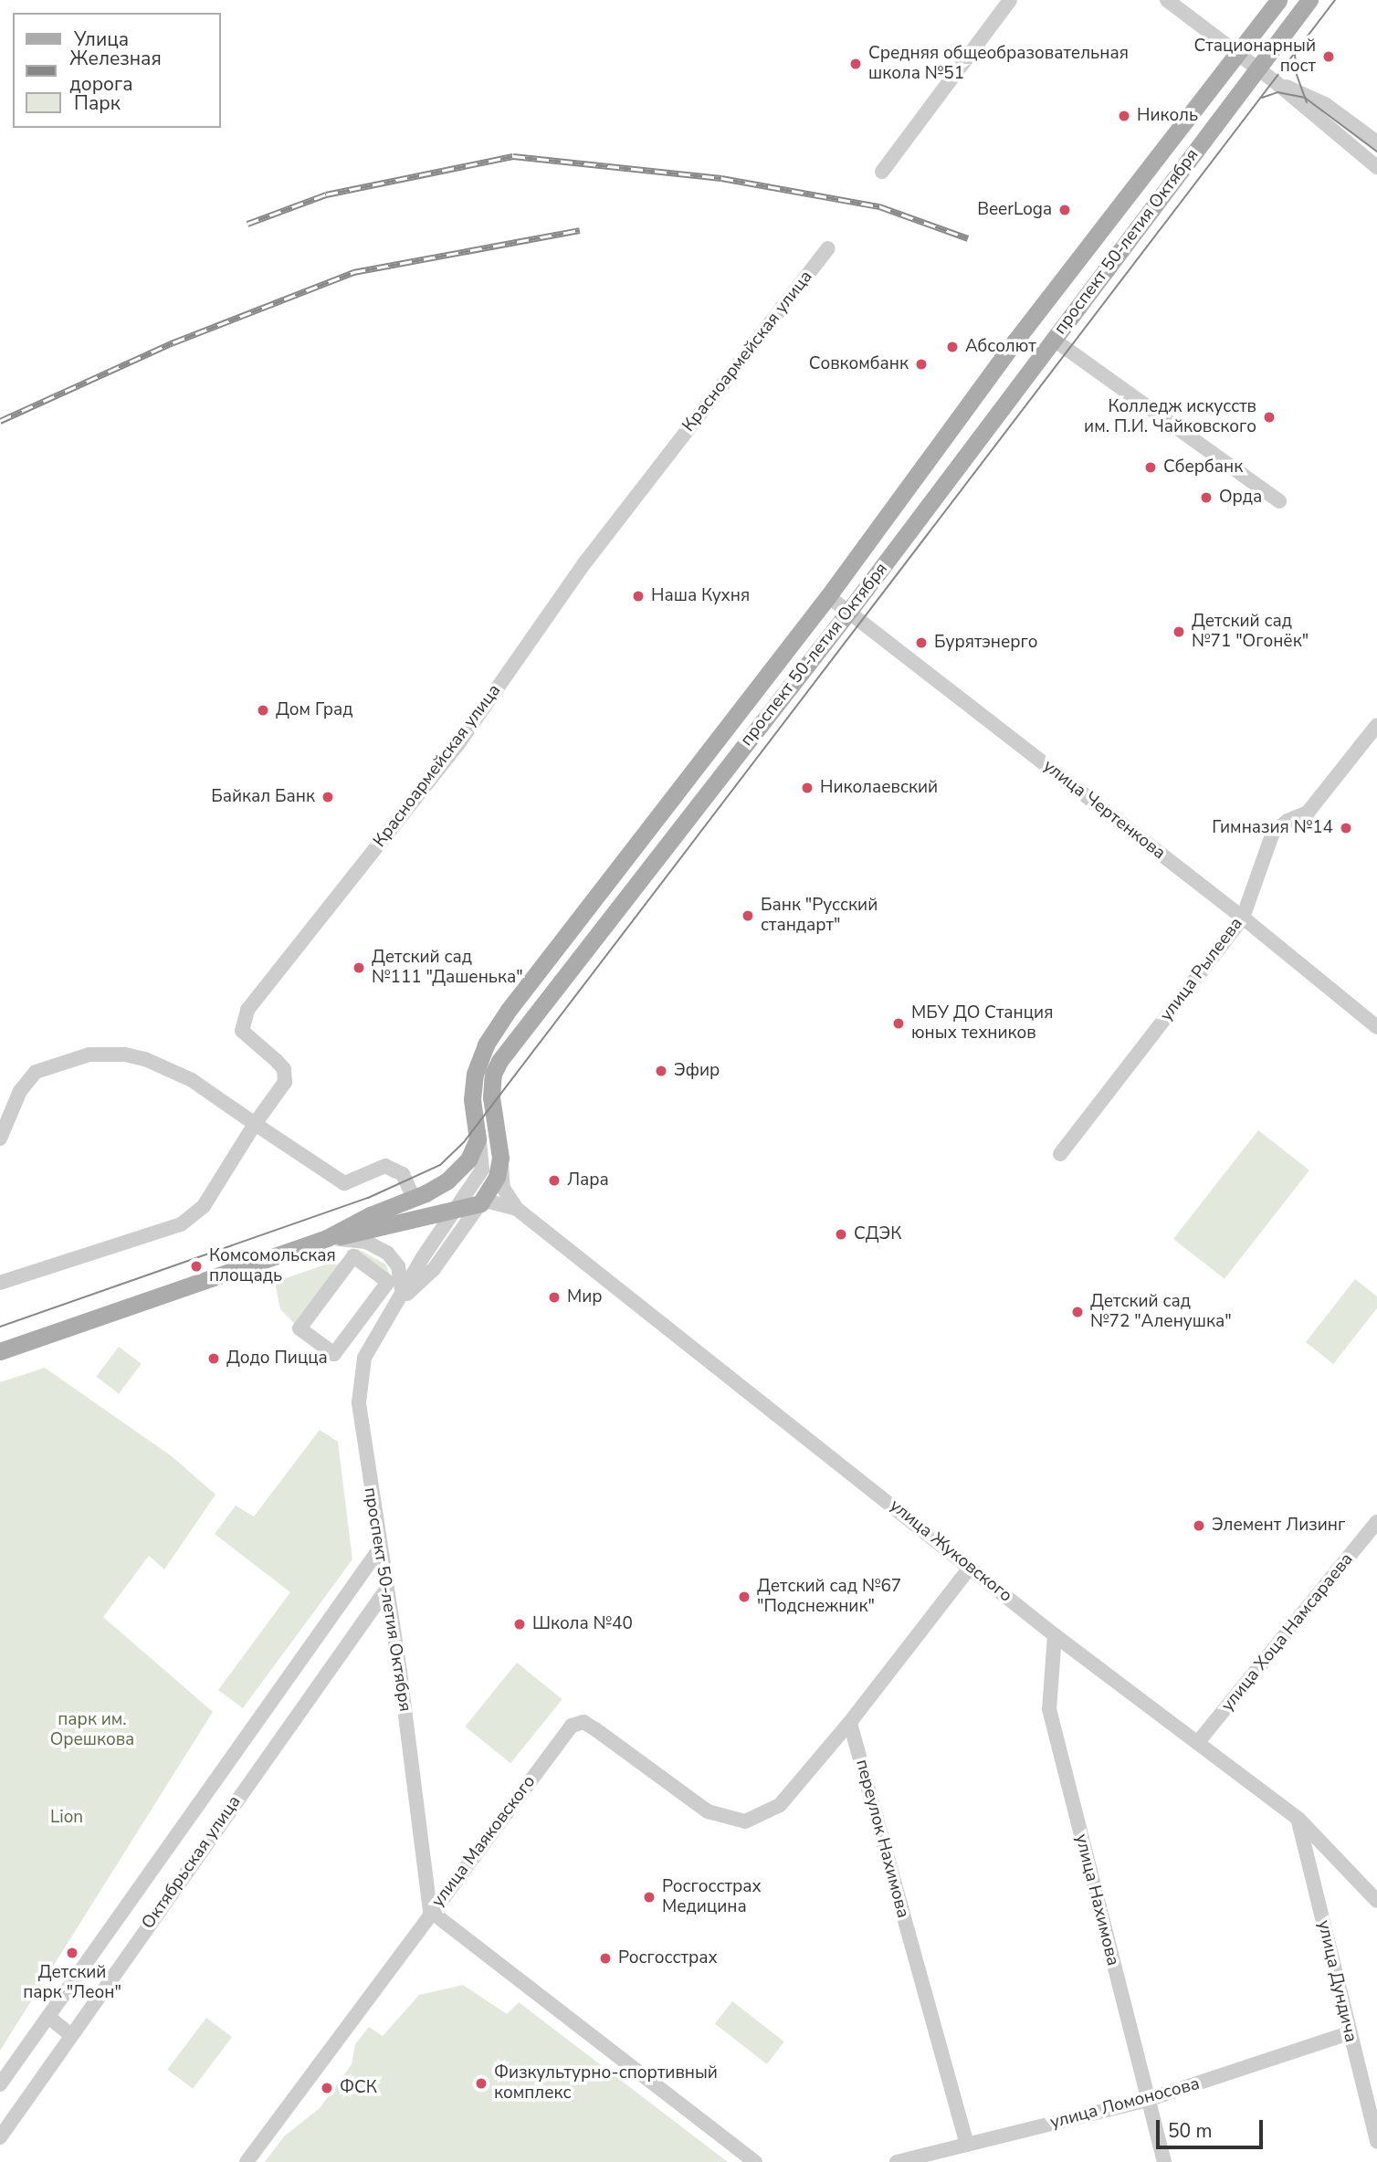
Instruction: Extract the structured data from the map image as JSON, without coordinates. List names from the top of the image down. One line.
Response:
{"streets":{"main road":["проспект 50-летия Октября"],"street":["Красноармейская улица","улица Чертенкова","улица Рылеева","улица Жуковского","улица Хоца Намсараева","переулок Нахимова","улица Маяковского","Октябрьская улица","улица Нахимова","улица Дундича","улица Ломоносова"]},"crossings":[["проспект 50-летия Октября","улица Чертенкова"],["проспект 50-летия Октября","улица Маяковского"],["проспект 50-летия Октября","Октябрьская улица"],["улица Чертенкова","улица Рылеева"],["улица Жуковского","улица Хоца Намсараева"],["улица Жуковского","улица Нахимова"],["улица Жуковского","улица Дундича"],["переулок Нахимова","улица Маяковского"],["переулок Нахимова","улица Ломоносова"],["улица Нахимова","улица Ломоносова"],["улица Дундича","улица Ломоносова"]],"parks":["парк им. Орешкова","Lion"],"places":["Стационарный пост","Средняя общеобразовательная школа №51","Николь","BeerLoga","Абсолют","Совкомбанк","Колледж искусств им. П.И. Чайковского","Сбербанк","Орда","Наша Кухня","Детский сад №71 \"Огонёк\"","Бурятэнерго","Дом Град","Николаевский","Байкал Банк","Гимназия №14","Банк \"Русский стандарт\"","Детский сад №111 \"Дашенька\"","МБУ ДО Станция юных техников","Эфир","Лара","СДЭК","Комсомольская площадь","Мир","Детский сад №72 \"Аленушка\"","Додо Пицца","Элемент Лизинг","Детский сад №67 \"Подснежник\"","Школа №40","Росгосстрах Медицина","Детский парк \"Леон\"","Росгосстрах","Физкультурно-спортивный комплекс","ФСК"],"legend":["Улица","Железная дорога","Парк"],"scale_bar":"50 m"}
